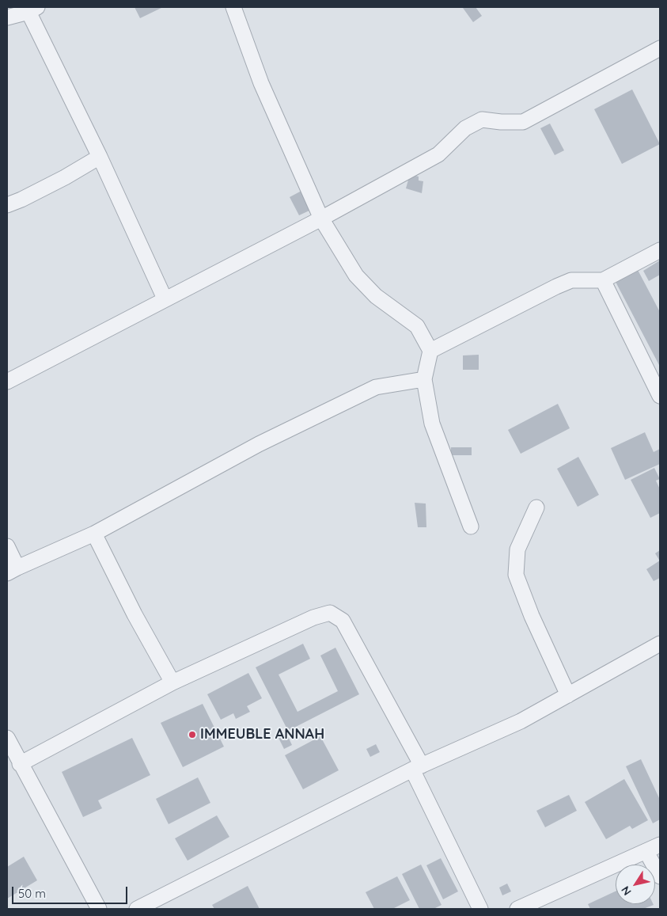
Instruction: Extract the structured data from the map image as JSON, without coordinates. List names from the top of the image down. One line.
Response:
{"places":["IMMEUBLE ANNAH"],"scale_bar":"50 m","north":"bottom left"}
